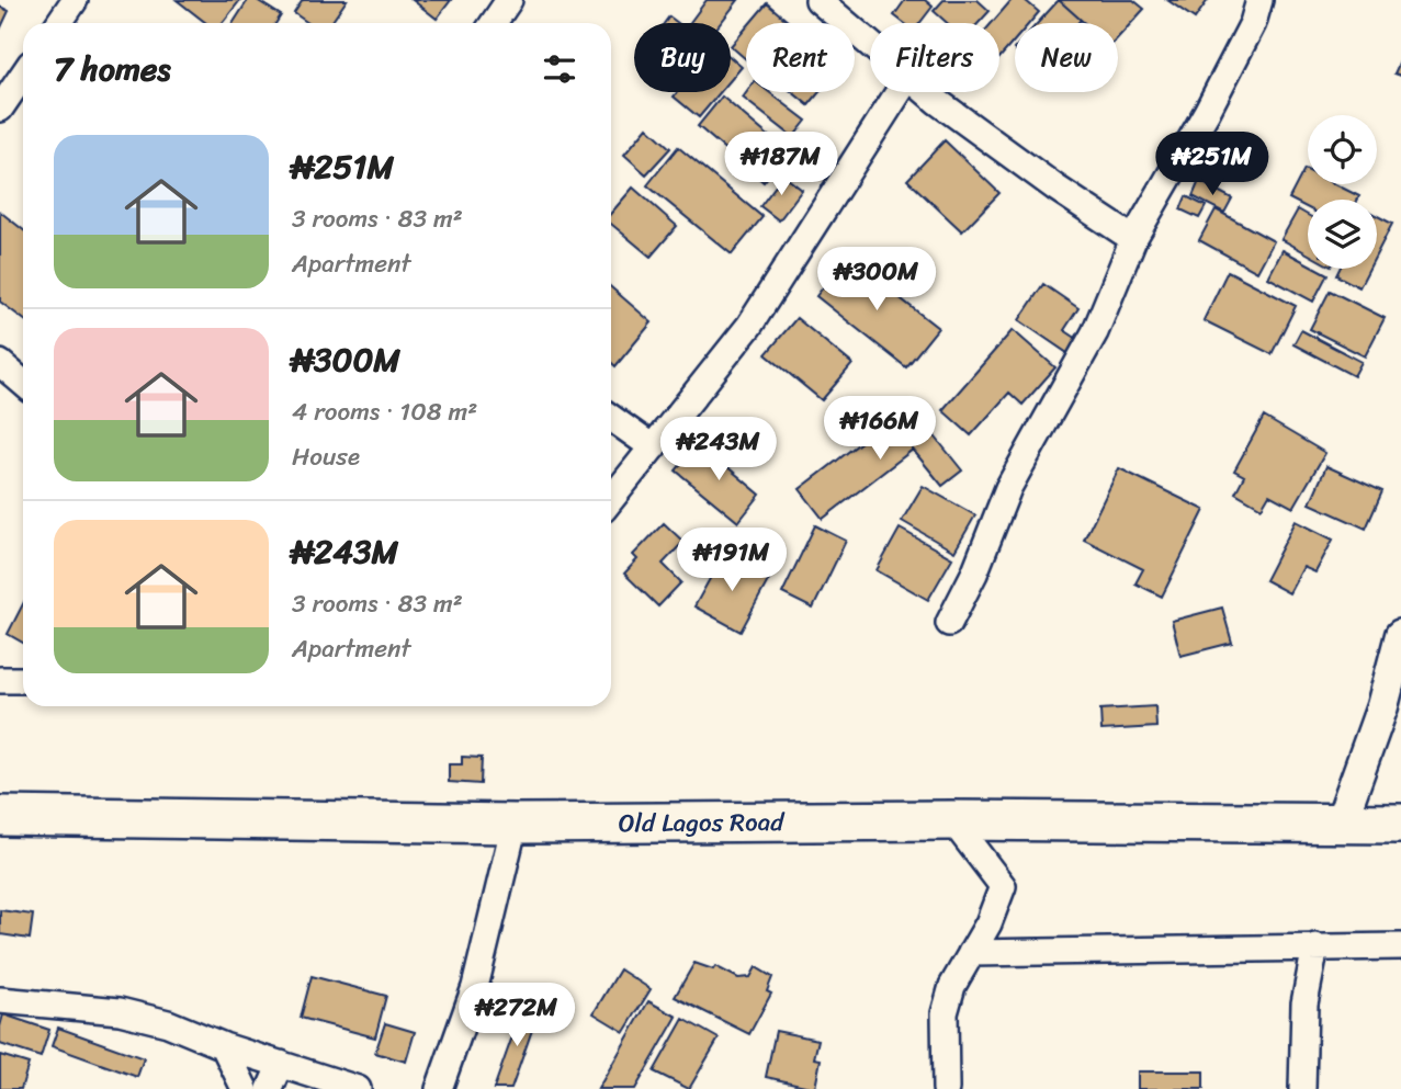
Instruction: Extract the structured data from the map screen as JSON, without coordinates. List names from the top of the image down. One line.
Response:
{"streets":{"main road":["Old Lagos Road"]},"page":{"chip":["Buy","Rent","Filters","New"],"heading":"7 homes","list":[{"name":"₦251M","note":"3 rooms · 83 m² · Apartment"},{"name":"₦300M","note":"4 rooms · 108 m² · House"},{"name":"₦243M","note":"3 rooms · 83 m² · Apartment"}],"price":["₦187M","₦251M","₦300M","₦166M","₦243M","₦191M","₦272M"]}}
